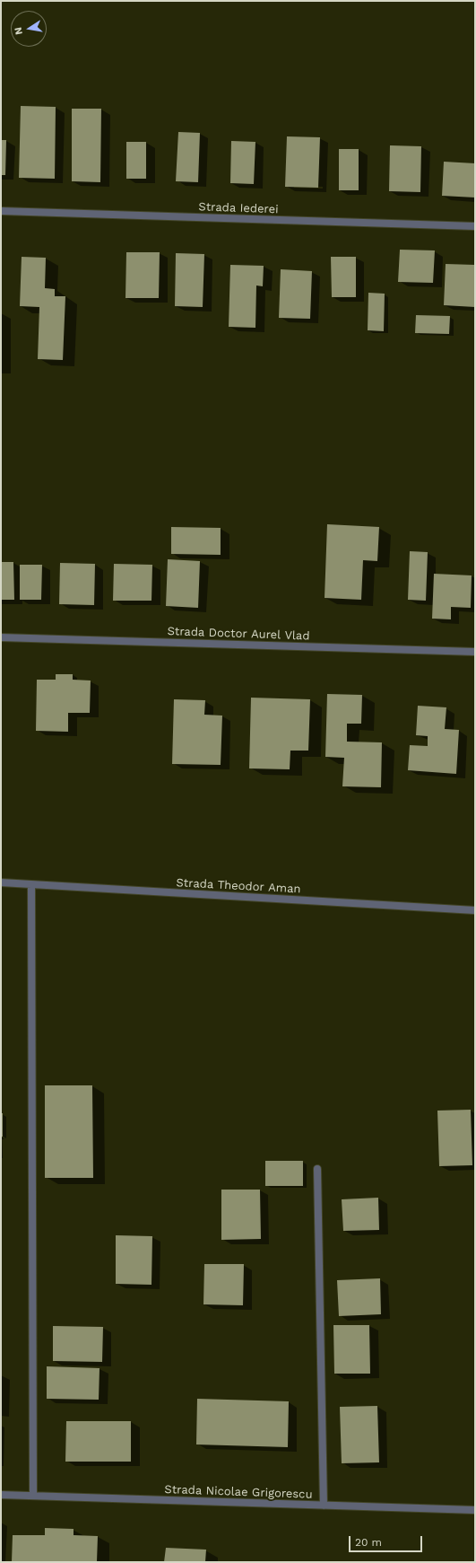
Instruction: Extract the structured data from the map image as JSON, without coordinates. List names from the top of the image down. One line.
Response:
{"streets":{"street":["Strada Iederei","Strada Doctor Aurel Vlad","Strada Theodor Aman","Strada Nicolae Grigorescu"]},"scale_bar":"20 m","north":"left"}
